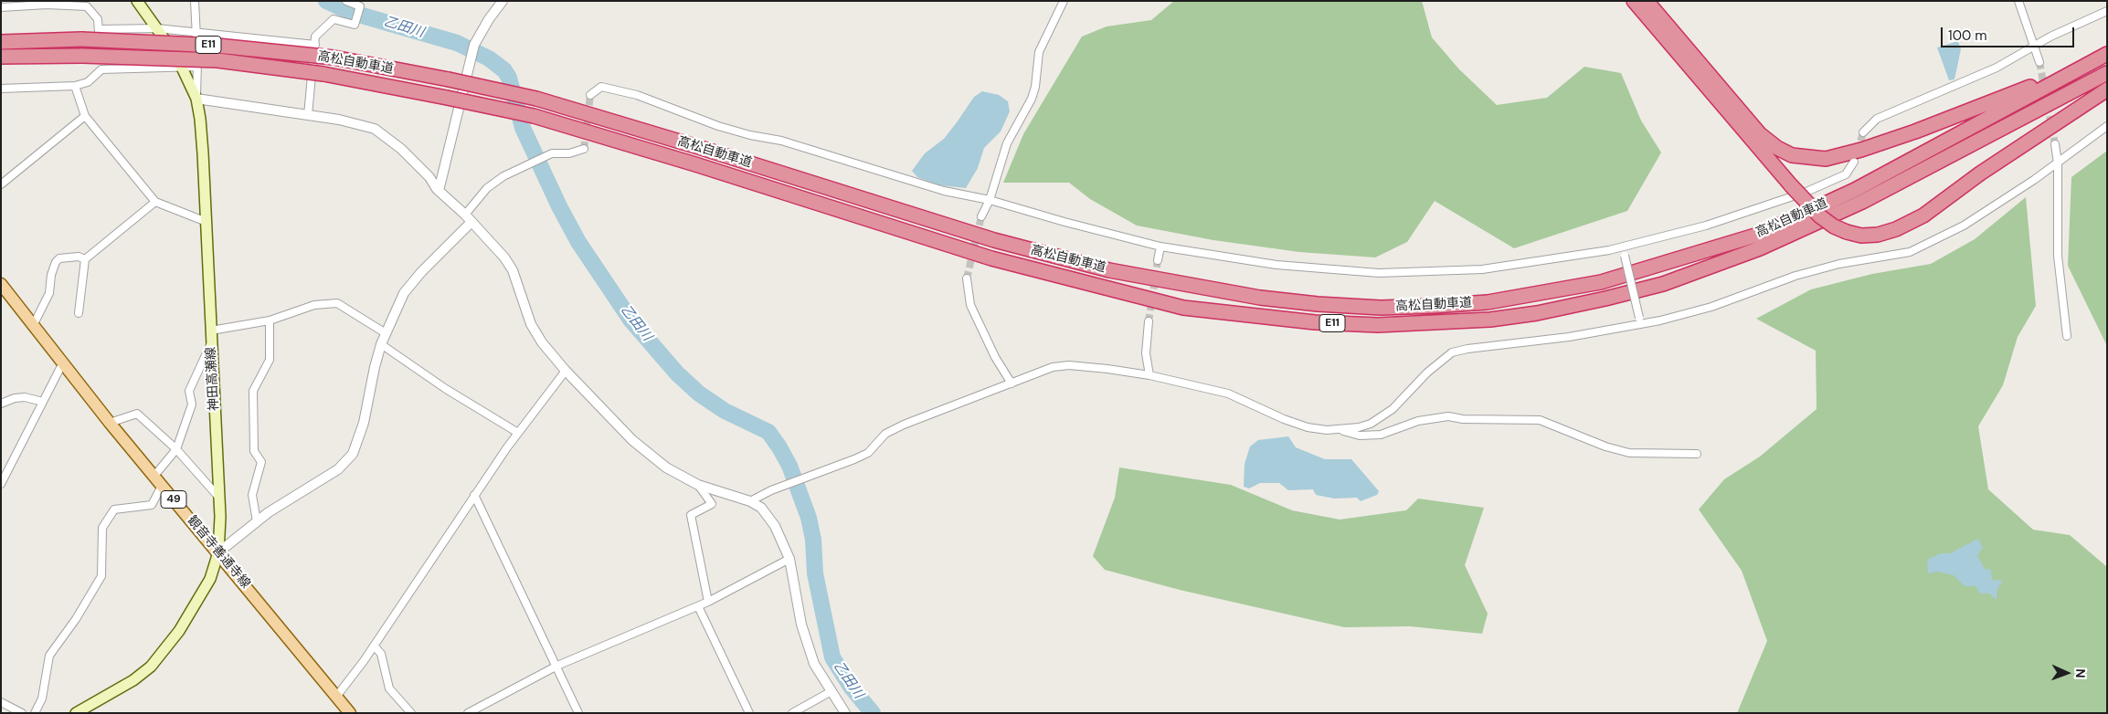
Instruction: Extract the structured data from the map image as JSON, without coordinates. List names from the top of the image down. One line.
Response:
{"streets":{"highway":["E11","高松自動車道"],"main road":["神田高瀬線","49","観音寺善通寺線"]},"crossings":[["神田高瀬線","観音寺善通寺線"]],"water":["乙田川"],"scale_bar":"100 m","north":"right"}
